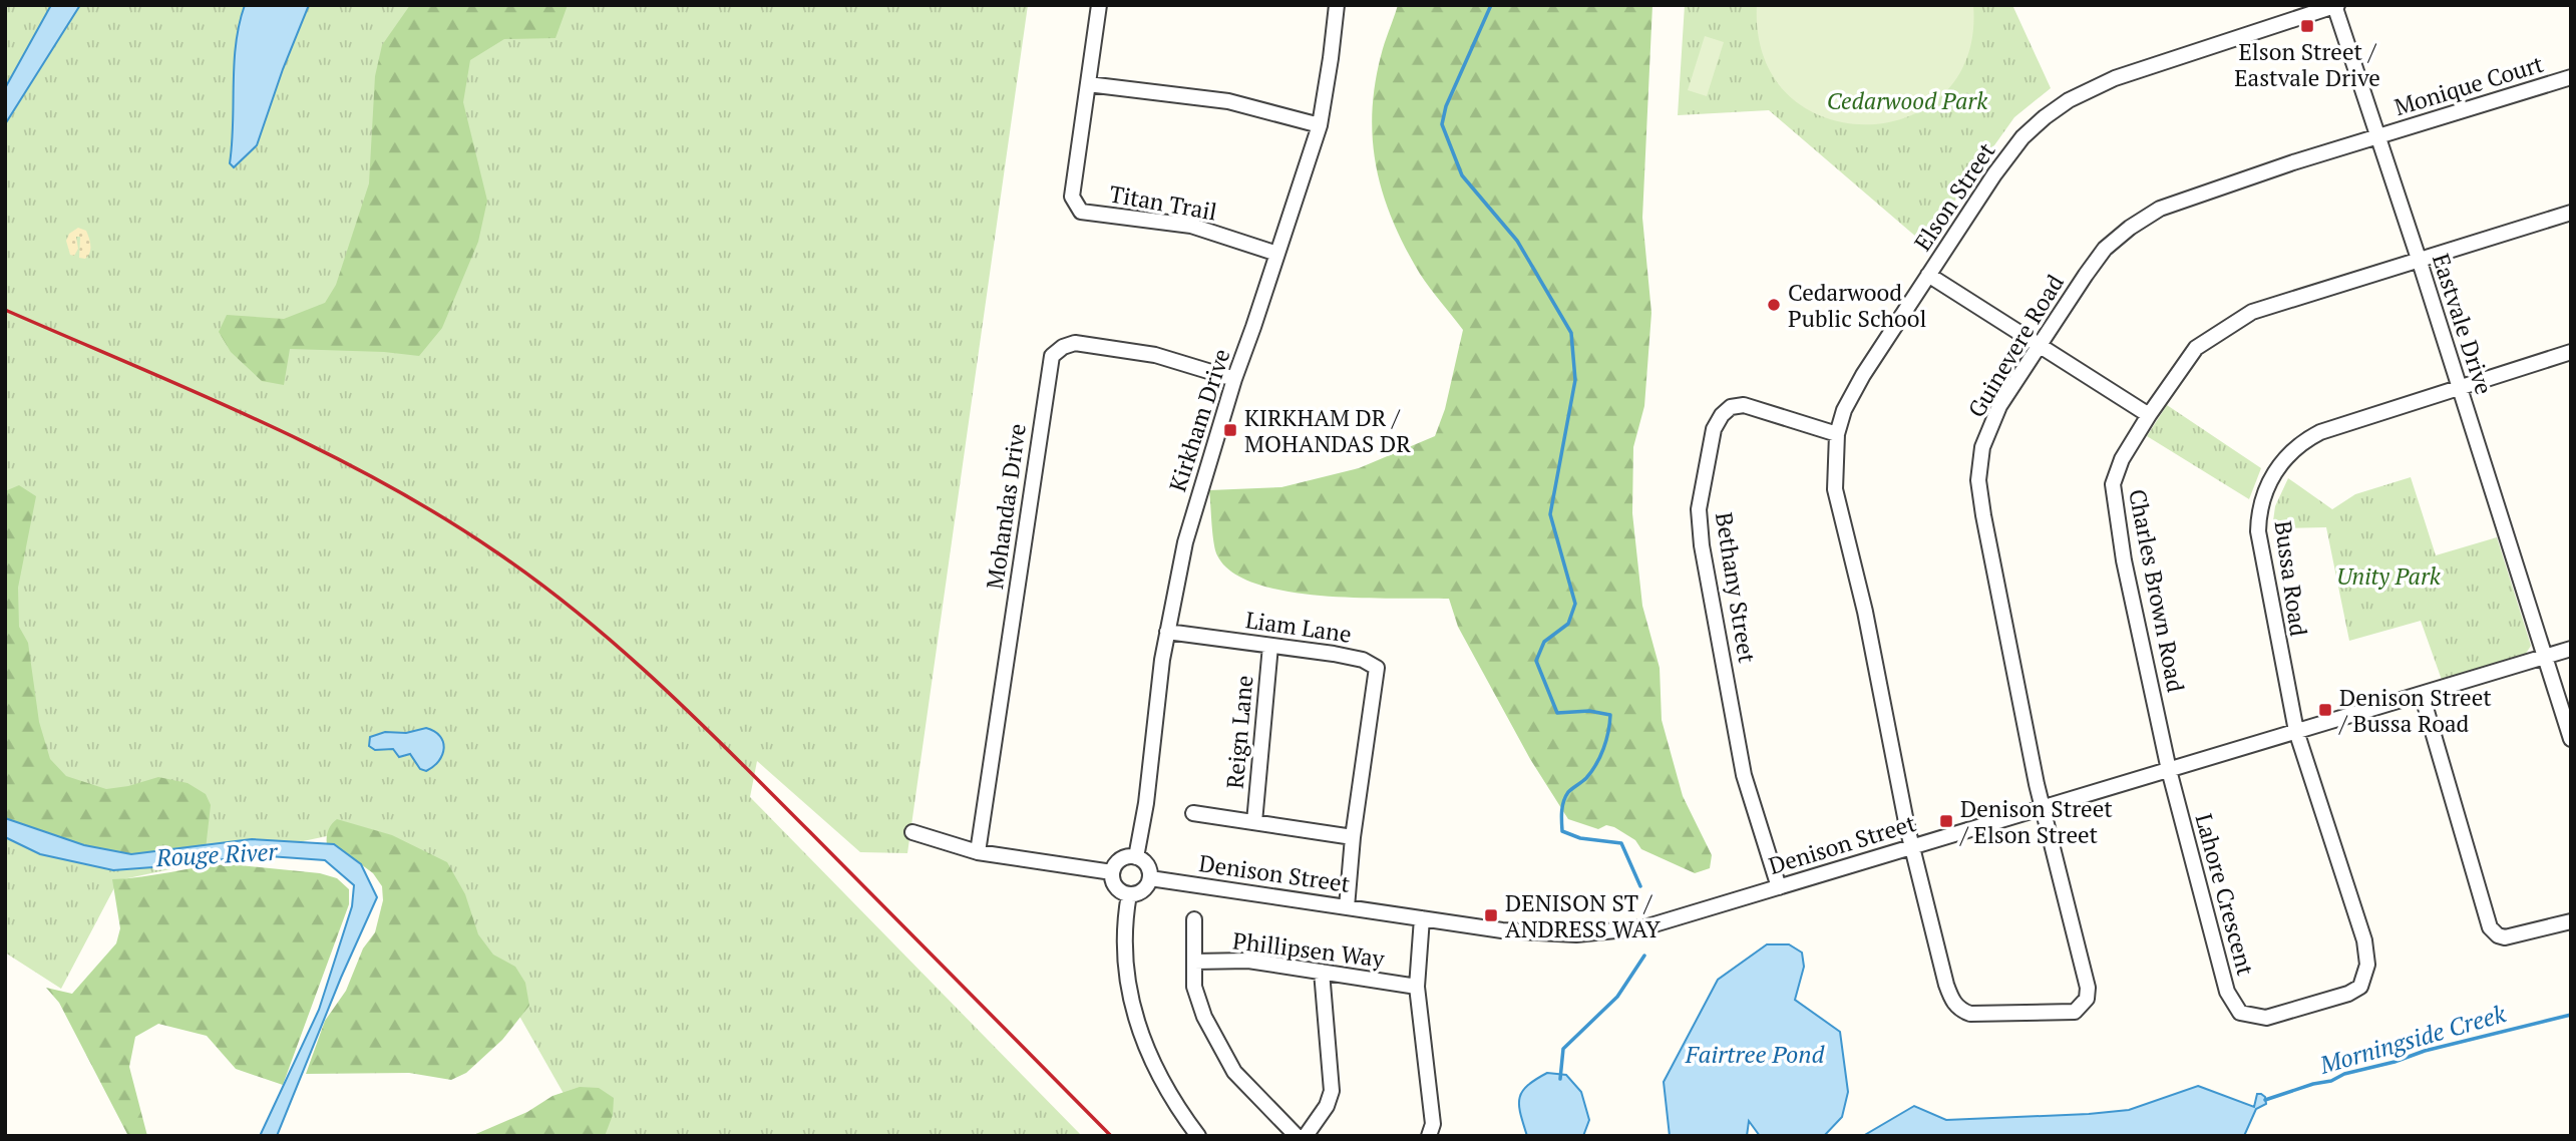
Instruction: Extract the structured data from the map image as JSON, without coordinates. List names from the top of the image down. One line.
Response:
{"streets":{"street":["Monique Court","Elson Street","Titan Trail","Eastvale Drive","Guinevere Road","Kirkham Drive","Mohandas Drive","Bussa Road","Bethany Street","Charles Brown Road","Liam Lane","Reign Lane","Denison Street","Lahore Crescent","Phillipsen Way"]},"crossings":[["Monique Court","Eastvale Drive"],["Monique Court","Guinevere Road"],["Elson Street","Eastvale Drive"],["Elson Street","Guinevere Road"],["Elson Street","Bethany Street"],["Elson Street","Denison Street"],["Titan Trail","Kirkham Drive"],["Eastvale Drive","Guinevere Road"],["Eastvale Drive","Bussa Road"],["Eastvale Drive","Charles Brown Road"],["Eastvale Drive","Denison Street"],["Guinevere Road","Denison Street"],["Kirkham Drive","Mohandas Drive"],["Kirkham Drive","Liam Lane"],["Kirkham Drive","Denison Street"],["Bussa Road","Denison Street"],["Bussa Road","Lahore Crescent"],["Bethany Street","Denison Street"],["Charles Brown Road","Denison Street"],["Charles Brown Road","Lahore Crescent"],["Liam Lane","Reign Lane"],["Denison Street","Lahore Crescent"]],"water":["Rouge River","Morningside Creek","Fairtree Pond"],"parks":["Cedarwood Park","Unity Park"],"places":{"transit":["Elson Street / Eastvale Drive","KIRKHAM DR / MOHANDAS DR","Denison Street / Bussa Road","Denison Street / Elson Street","DENISON ST / ANDRESS WAY"],"other":["Cedarwood Public School"]}}
